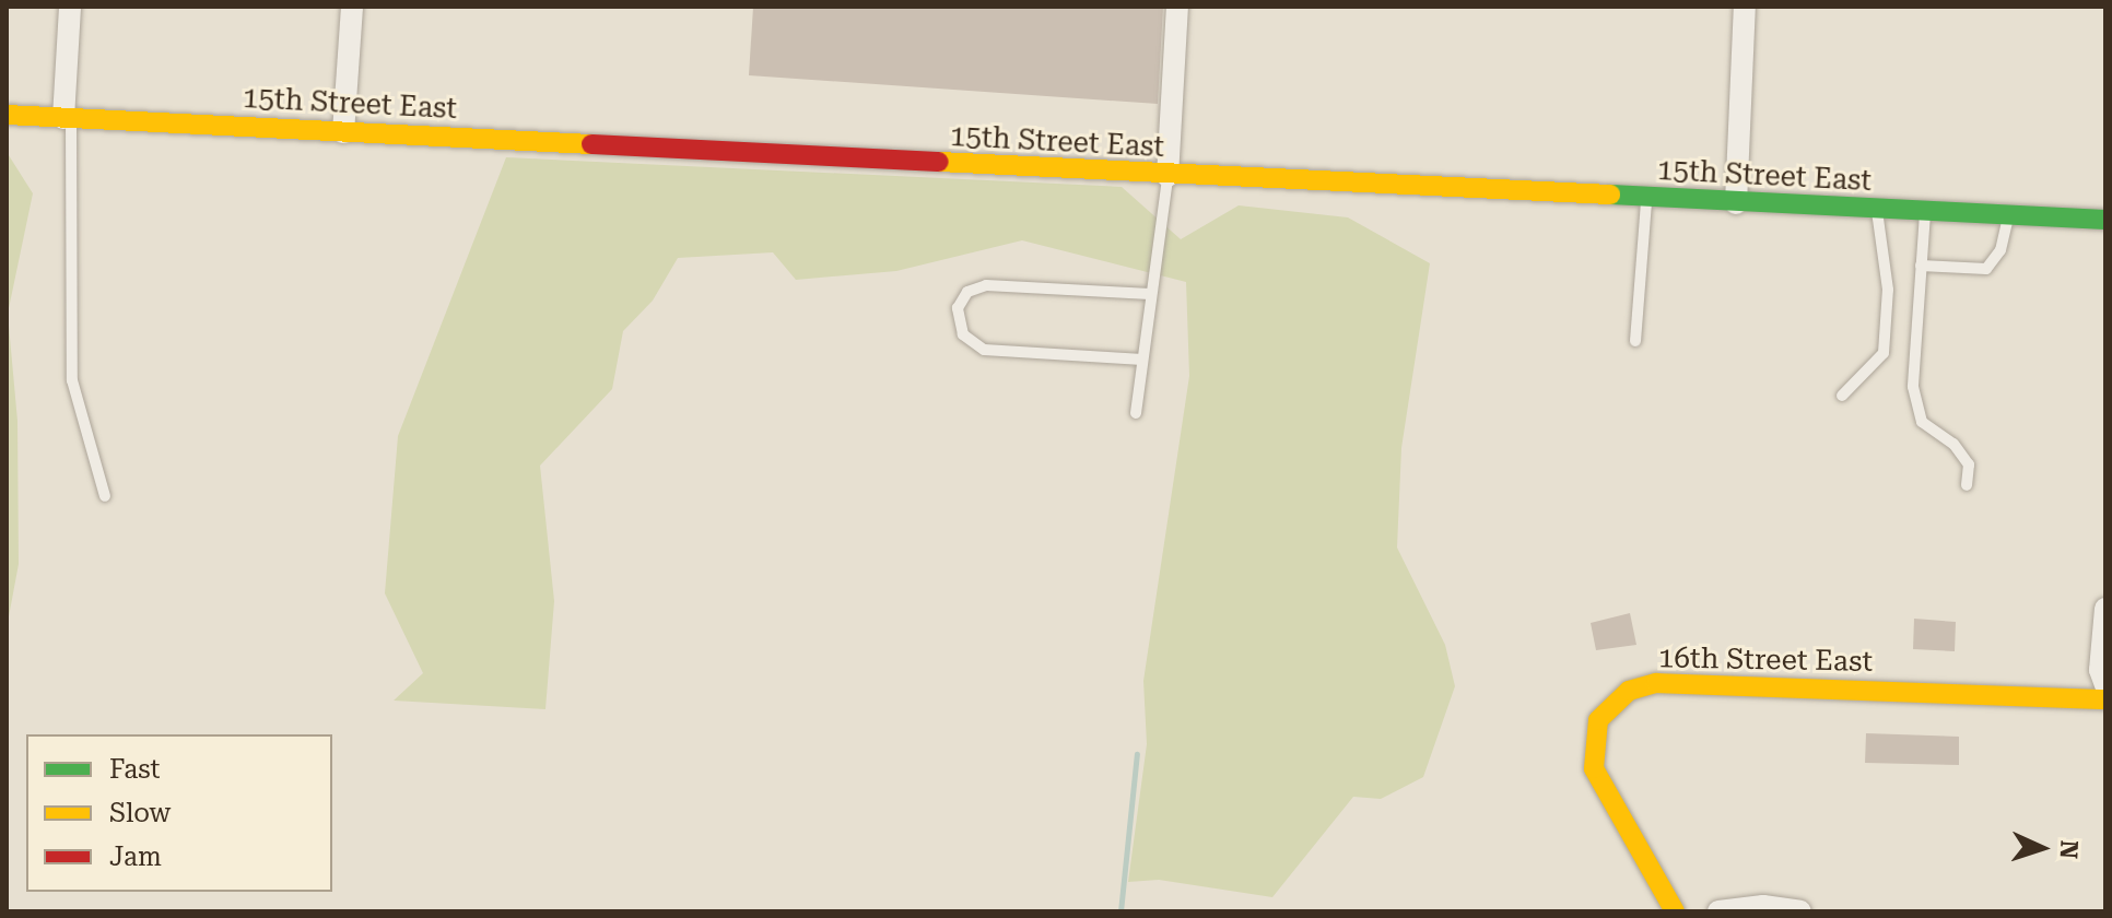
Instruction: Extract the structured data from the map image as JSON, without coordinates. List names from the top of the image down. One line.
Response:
{"streets":{"main road":["15th Street East","16th Street East"]},"legend":["Fast","Slow","Jam"],"north":"right"}
